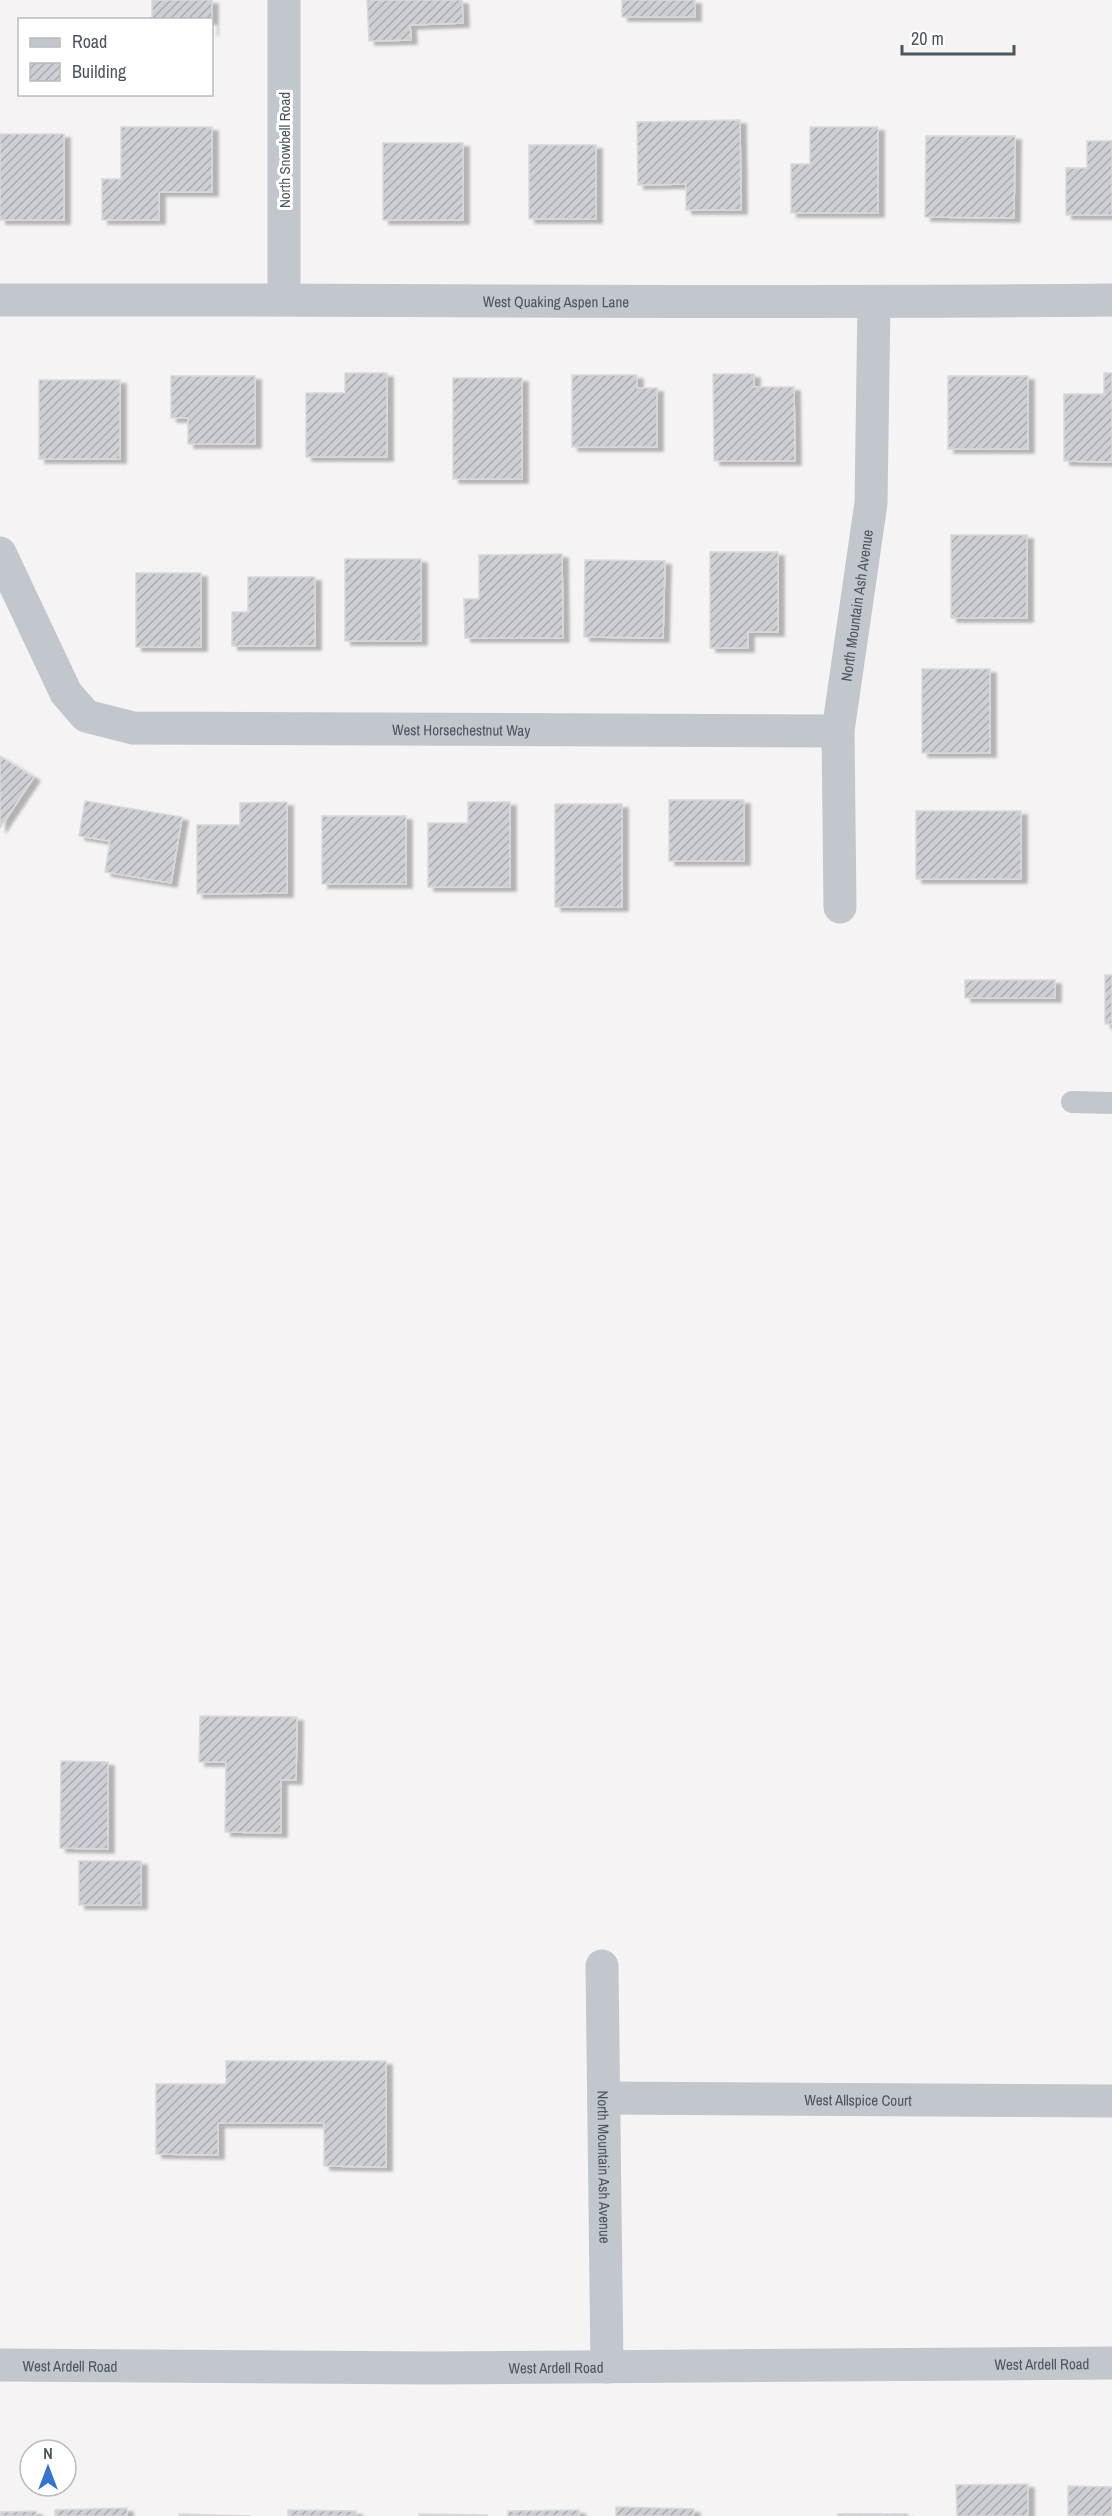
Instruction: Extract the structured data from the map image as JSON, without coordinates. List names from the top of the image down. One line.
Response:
{"streets":{"street":["North Snowbell Road","West Quaking Aspen Lane","North Mountain Ash Avenue","West Horsechestnut Way","West Allspice Court","West Ardell Road"]},"crossings":[["North Snowbell Road","West Quaking Aspen Lane"],["West Quaking Aspen Lane","North Mountain Ash Avenue"],["North Mountain Ash Avenue","West Horsechestnut Way"],["North Mountain Ash Avenue","West Allspice Court"],["North Mountain Ash Avenue","West Ardell Road"]],"legend":["Road","Building"],"scale_bar":"20 m","north":"top"}
